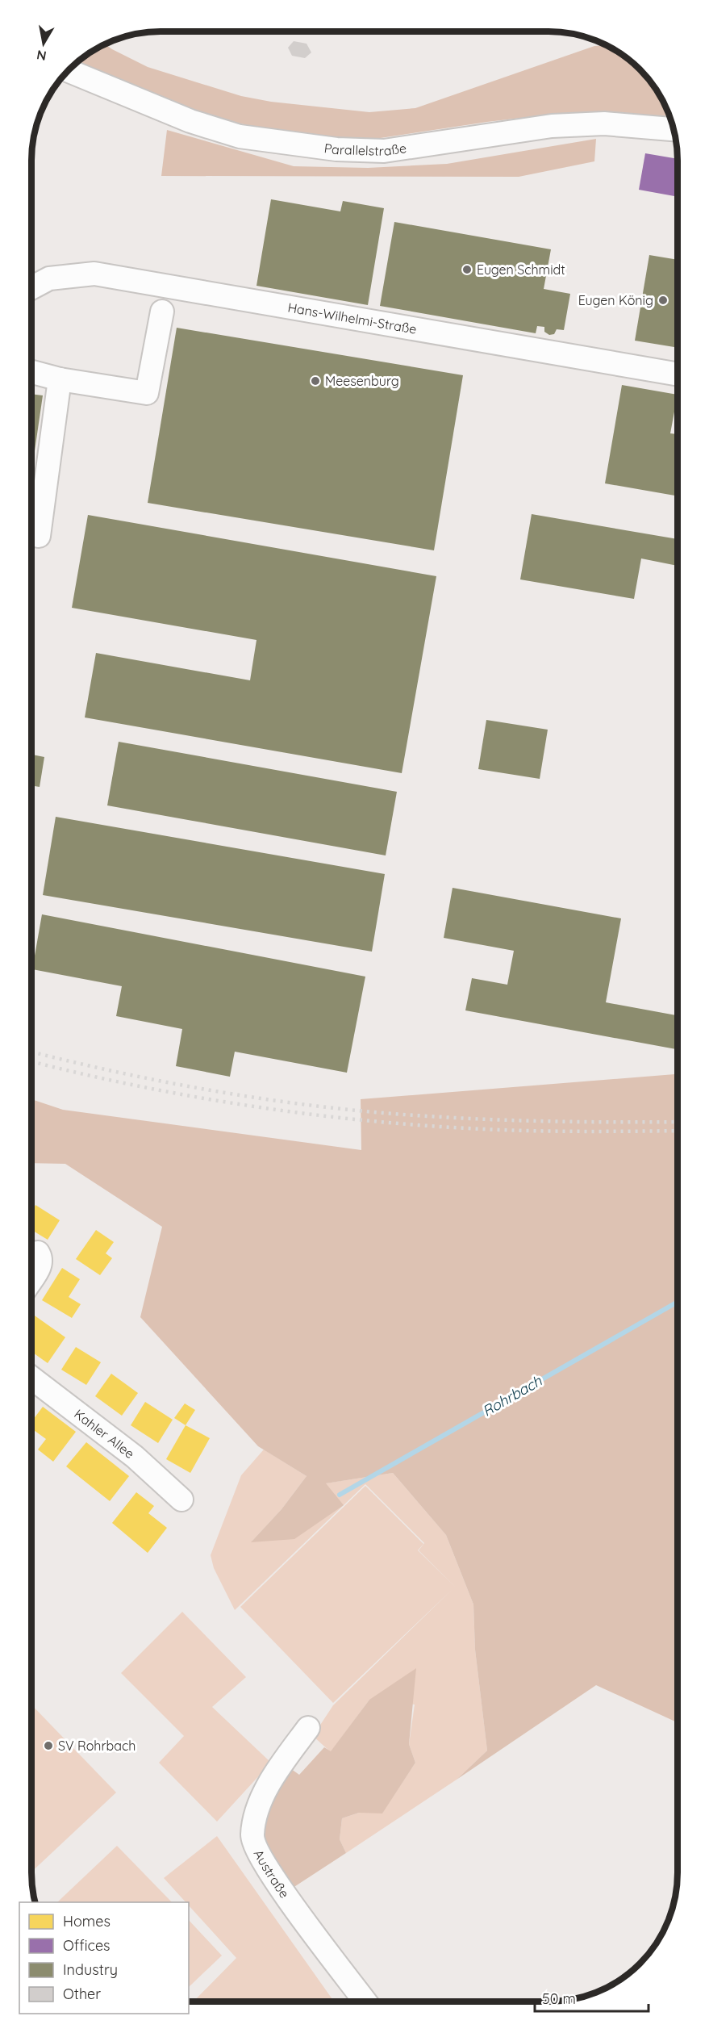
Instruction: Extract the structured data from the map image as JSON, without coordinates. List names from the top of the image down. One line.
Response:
{"streets":{"street":["Parallelstraße","Hans-Wilhelmi-Straße","Kahler Allee","Austraße"]},"water":["Rohrbach"],"places":["Eugen Schmidt","Eugen König","Meesenburg","SV Rohrbach"],"legend":["Homes","Offices","Industry","Other"],"scale_bar":"50 m","north":"bottom"}
